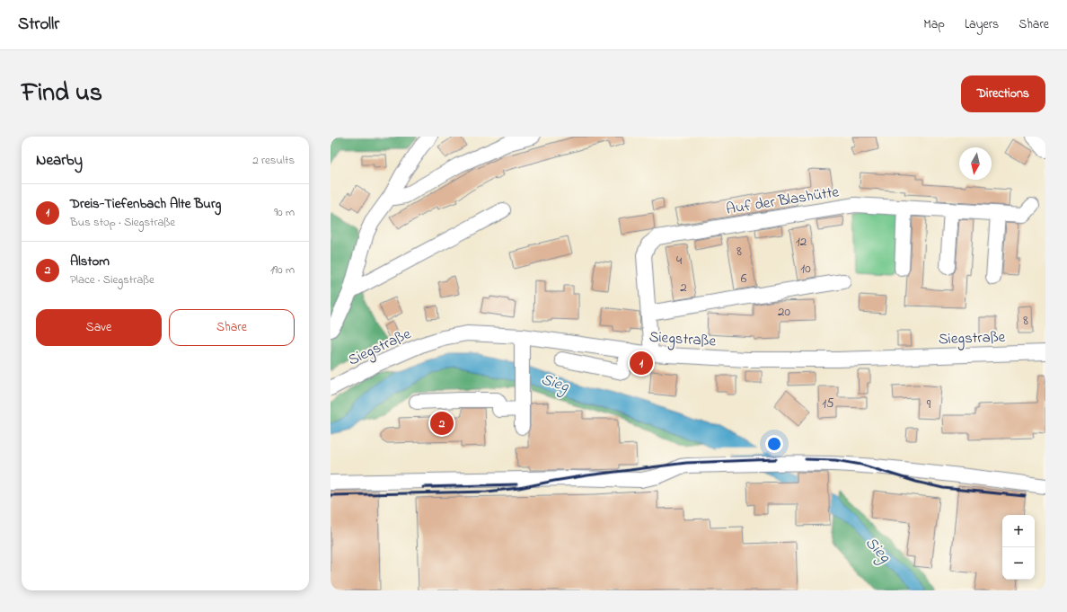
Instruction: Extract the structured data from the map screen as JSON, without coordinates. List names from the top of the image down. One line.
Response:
{"streets":{"street":["Auf der Blashütte","Siegstraße"]},"crossings":[["Auf der Blashütte","Siegstraße"]],"water":["Sieg"],"house_numbers":["12","8","4","10","6","2","20","8","15","9"],"north":"bottom","page":{"header":"Strollr","nav":["Map","Layers","Share"],"title":"Find us","buttons":["Directions",["Save","Share"]],"heading":["Nearby","2 results"],"list":[{"mark":"1","name":"Dreis-Tiefenbach Alte Burg","note":"Bus stop · Siegstraße","value":"90 m"},{"mark":"2","name":"Alstom","note":"Place · Siegstraße","value":"190 m"}],"pins":["1","2"],"map_buttons":["+","−"]}}
